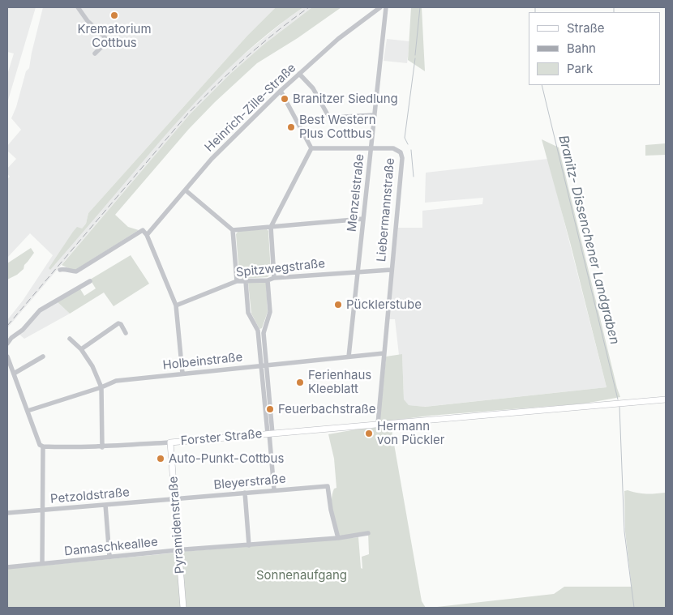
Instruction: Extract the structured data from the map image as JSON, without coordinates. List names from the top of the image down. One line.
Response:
{"streets":{"main road":["Forster Straße","Pyramidenstraße"],"street":["Heinrich-Zille-Straße","Menzelstraße","Liebermannstraße","Spitzwegstraße","Holbeinstraße","Bleyerstraße","Petzoldstraße","Damaschkeallee"]},"crossings":[["Menzelstraße","Liebermannstraße"],["Menzelstraße","Spitzwegstraße"],["Menzelstraße","Holbeinstraße"],["Liebermannstraße","Spitzwegstraße"],["Liebermannstraße","Holbeinstraße"],["Liebermannstraße","Forster Straße"],["Forster Straße","Pyramidenstraße"],["Bleyerstraße","Petzoldstraße"],["Bleyerstraße","Pyramidenstraße"],["Bleyerstraße","Damaschkeallee"],["Petzoldstraße","Pyramidenstraße"],["Pyramidenstraße","Damaschkeallee"]],"water":["Branitz- Dissenchener Landgraben"],"parks":["Sonnenaufgang"],"places":["Krematorium Cottbus","Branitzer Siedlung","Best Western Plus Cottbus","Pücklerstube","Ferienhaus Kleeblatt","Feuerbachstraße","Hermann von Pückler","Auto-Punkt-Cottbus"],"legend":["Straße","Bahn","Park"]}
